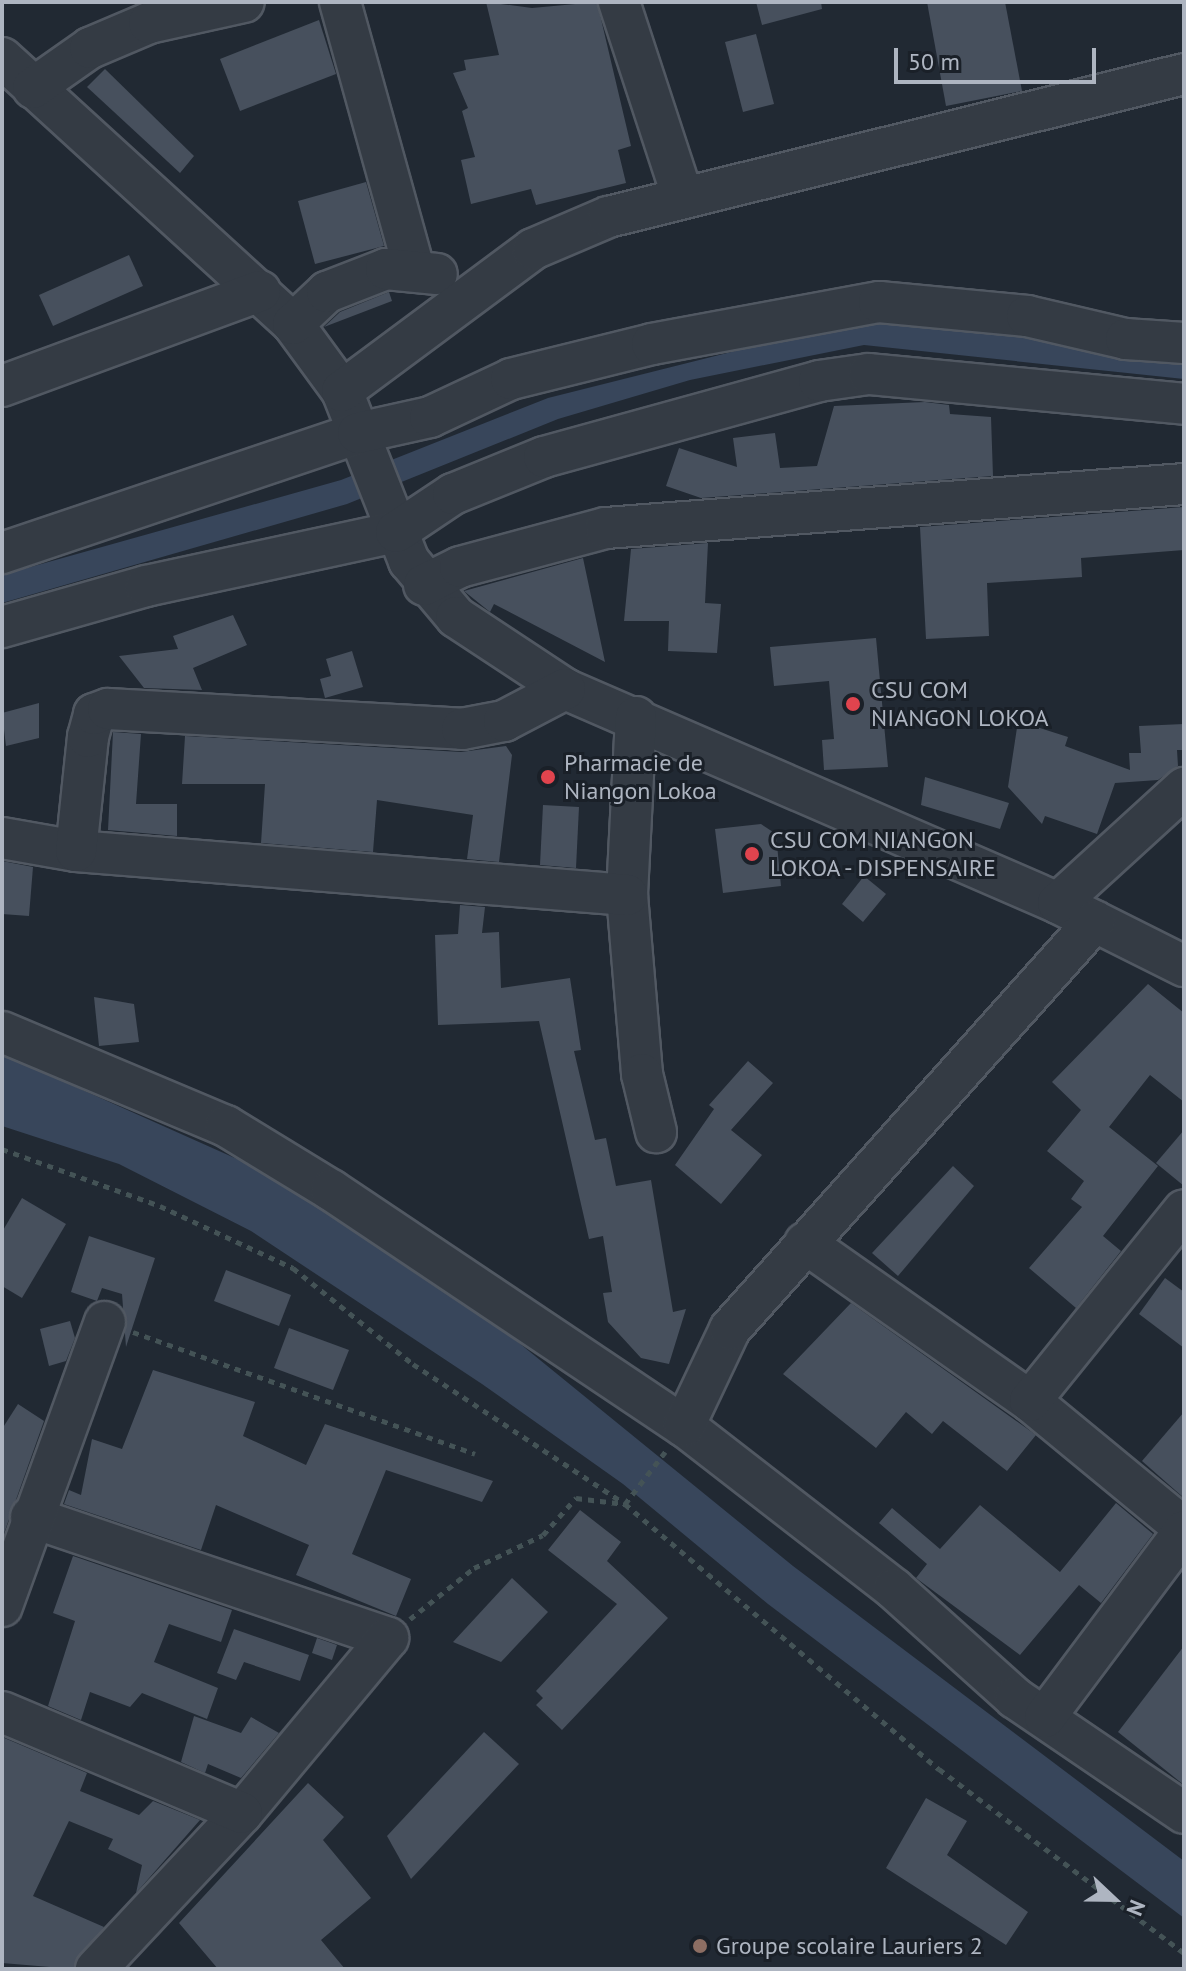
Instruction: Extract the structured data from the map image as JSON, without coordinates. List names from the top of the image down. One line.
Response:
{"places":["CSU COM NIANGON LOKOA","Pharmacie de Niangon Lokoa","CSU COM NIANGON LOKOA - DISPENSAIRE","Groupe scolaire Lauriers 2"],"scale_bar":"50 m","north":"right"}
